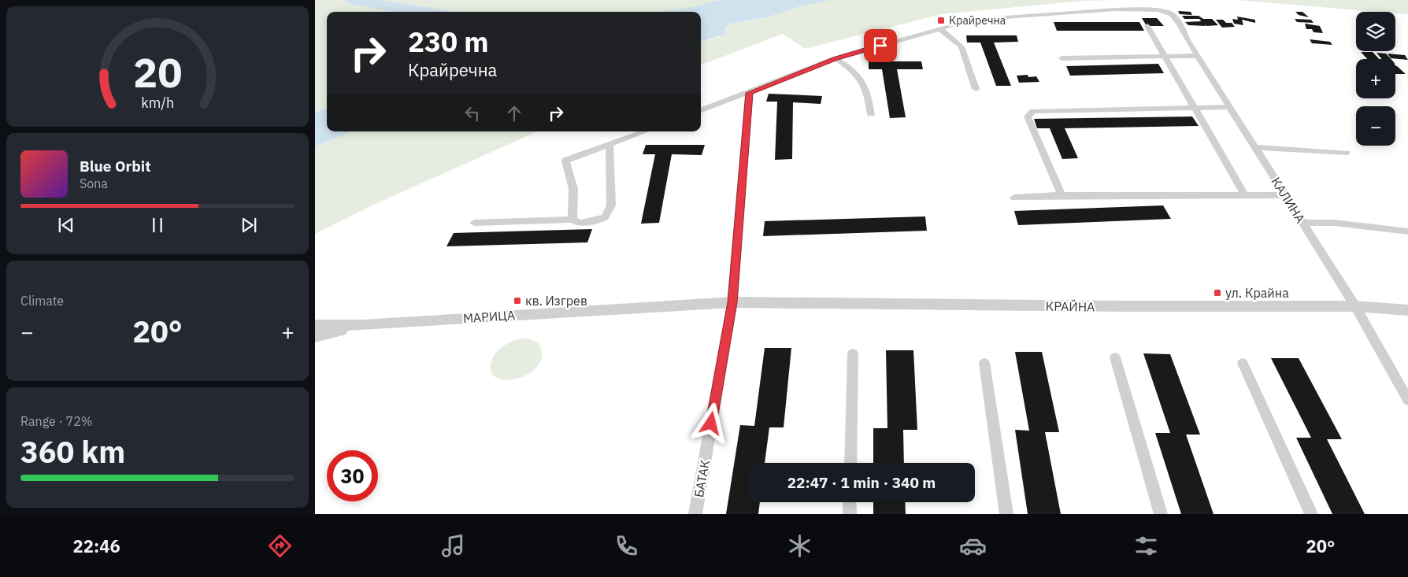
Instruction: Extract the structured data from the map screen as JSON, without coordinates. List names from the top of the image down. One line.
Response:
{"streets":{"street":["КАЛИНА","КРАЙНА","МАРИЦА","БАТАК"]},"crossings":[["КАЛИНА","КРАЙНА"],["КРАЙНА","МАРИЦА"],["КРАЙНА","БАТАК"],["МАРИЦА","БАТАК"]],"places":{"transit":["Крайречна","ул. Крайна","кв. Изгрев"]},"page":{"map_buttons":["+","−"],"turn":["230 m","Крайречна"],"song":["Blue Orbit","Sona"],"tile":["Climate",["Range · 72%","360 km"]],"heat":["−","20°","+"],"limit":"30","trip":"22:47 · 1 min · 340 m","tabs":["22:46","20°"],"gauge":["20","km/h"]}}
